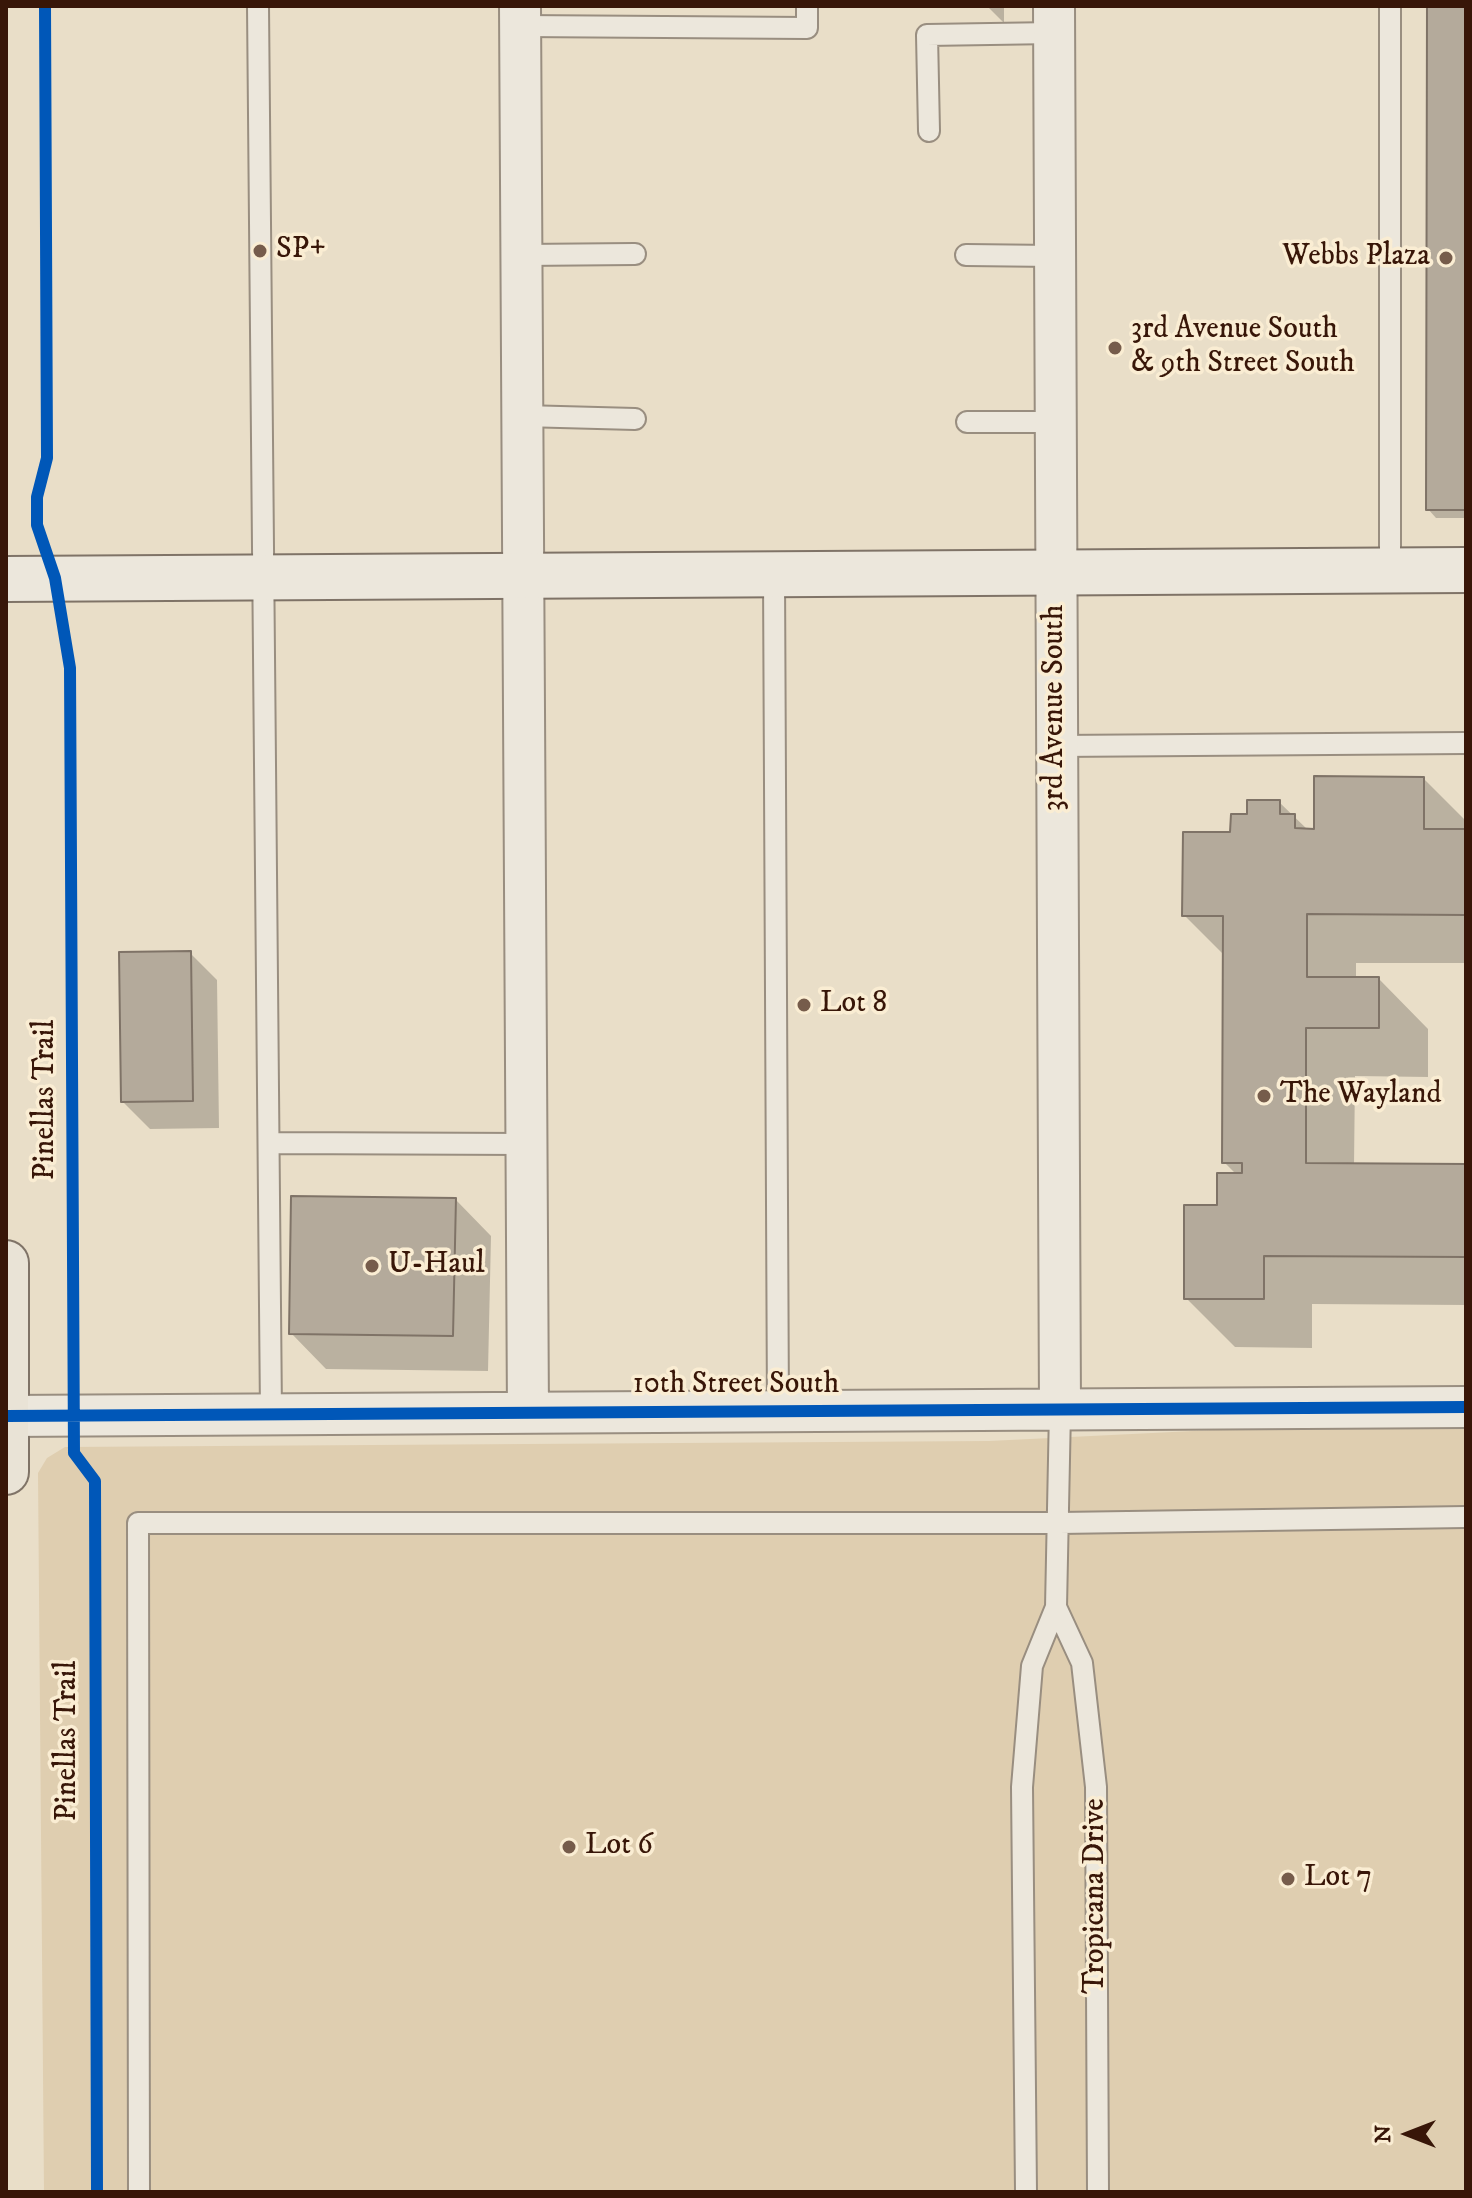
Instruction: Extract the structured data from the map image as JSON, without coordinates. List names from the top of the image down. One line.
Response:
{"streets":{"street":["3rd Avenue South","10th Street South"],"lane":["Tropicana Drive"],"cycle path":["Pinellas Trail"]},"crossings":[["3rd Avenue South","10th Street South"],["3rd Avenue South","Tropicana Drive"],["10th Street South","Tropicana Drive"]],"places":["SP+","Webbs Plaza","3rd Avenue South & 9th Street South","Lot 8","The Wayland","U-Haul","Lot 6","Lot 7"],"north":"left"}
